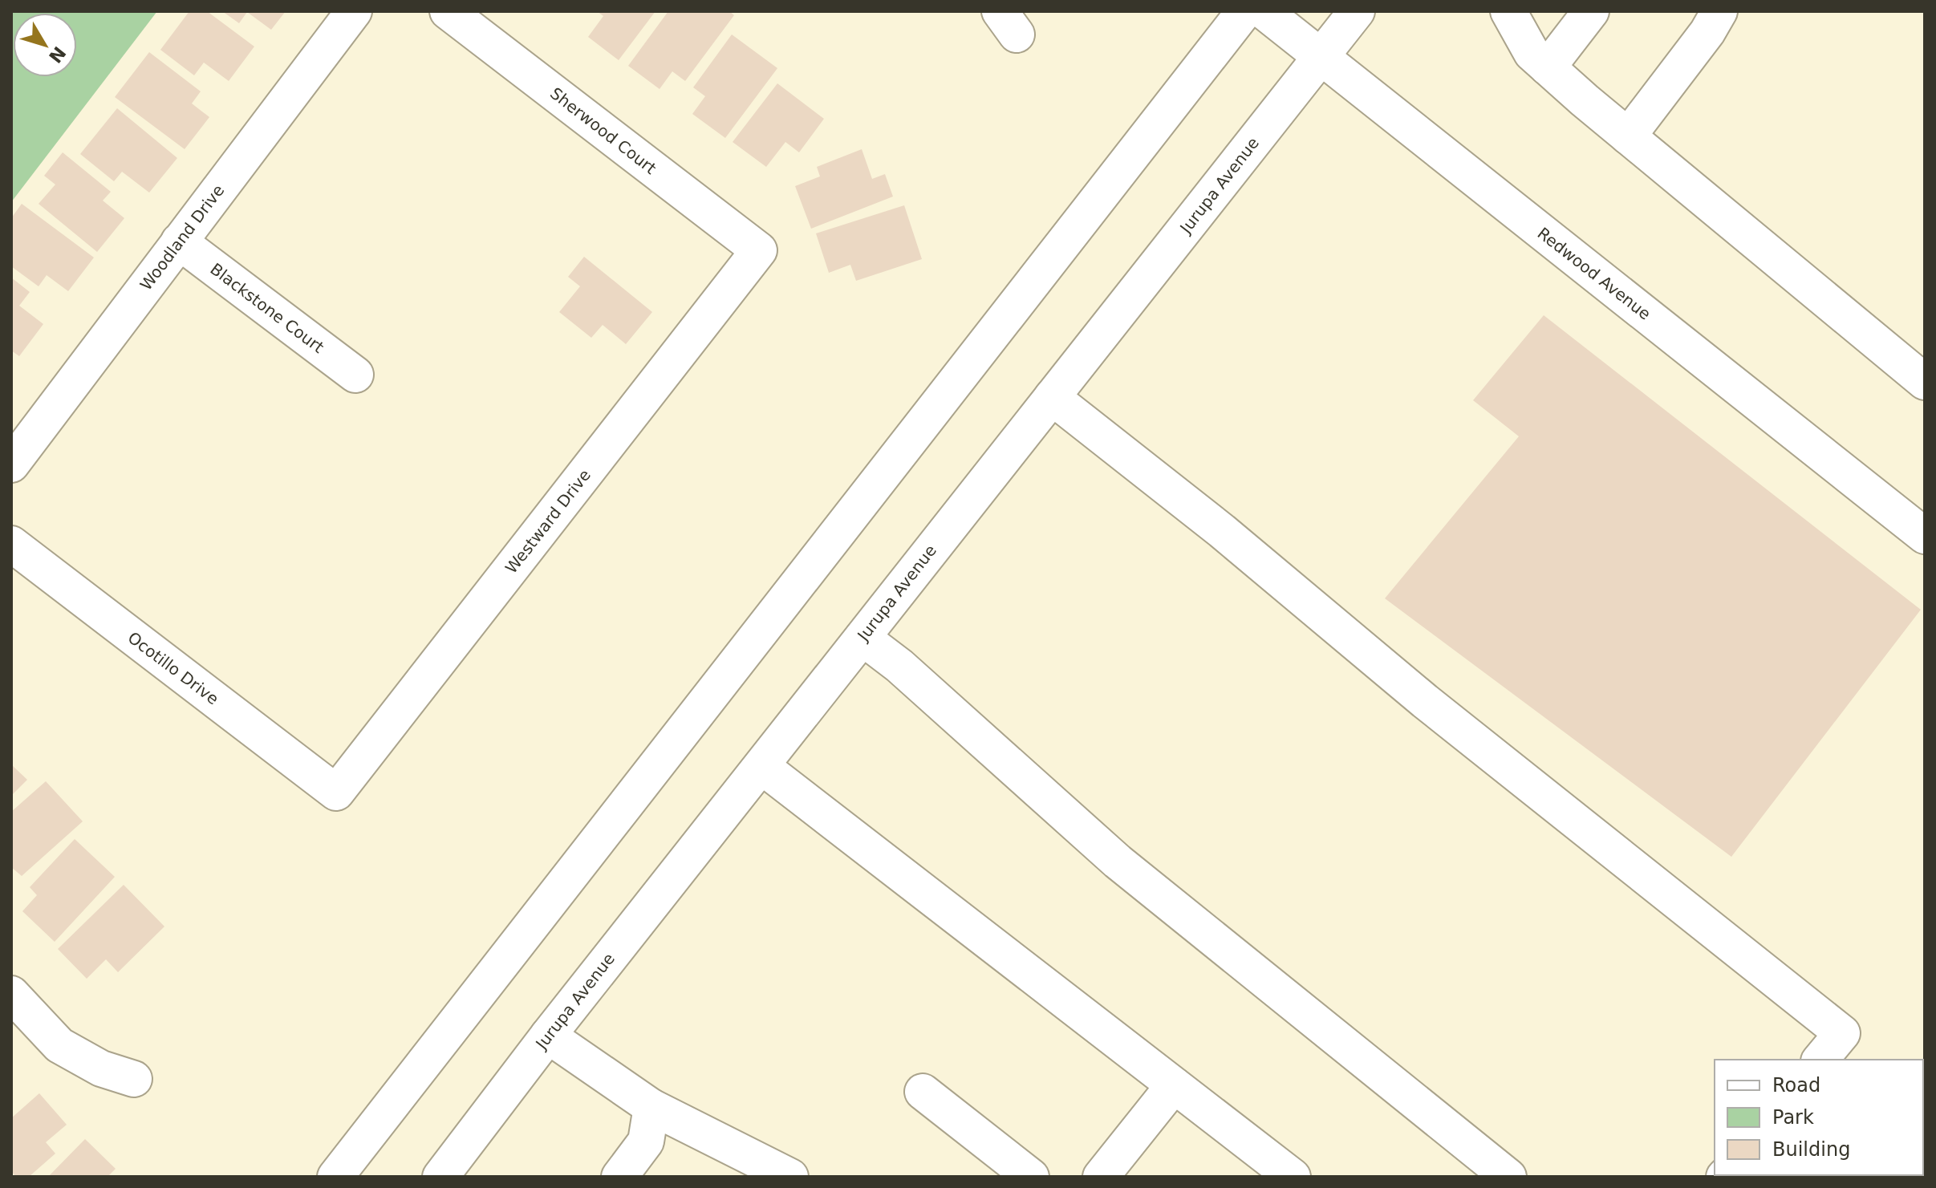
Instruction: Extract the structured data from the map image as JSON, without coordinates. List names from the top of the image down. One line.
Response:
{"streets":{"street":["Sherwood Court","Jurupa Avenue","Woodland Drive","Redwood Avenue","Blackstone Court","Westward Drive","Ocotillo Drive"]},"crossings":[["Sherwood Court","Westward Drive"],["Jurupa Avenue","Redwood Avenue"],["Woodland Drive","Blackstone Court"],["Westward Drive","Ocotillo Drive"]],"legend":["Road","Park","Building"],"north":"bottom right"}
